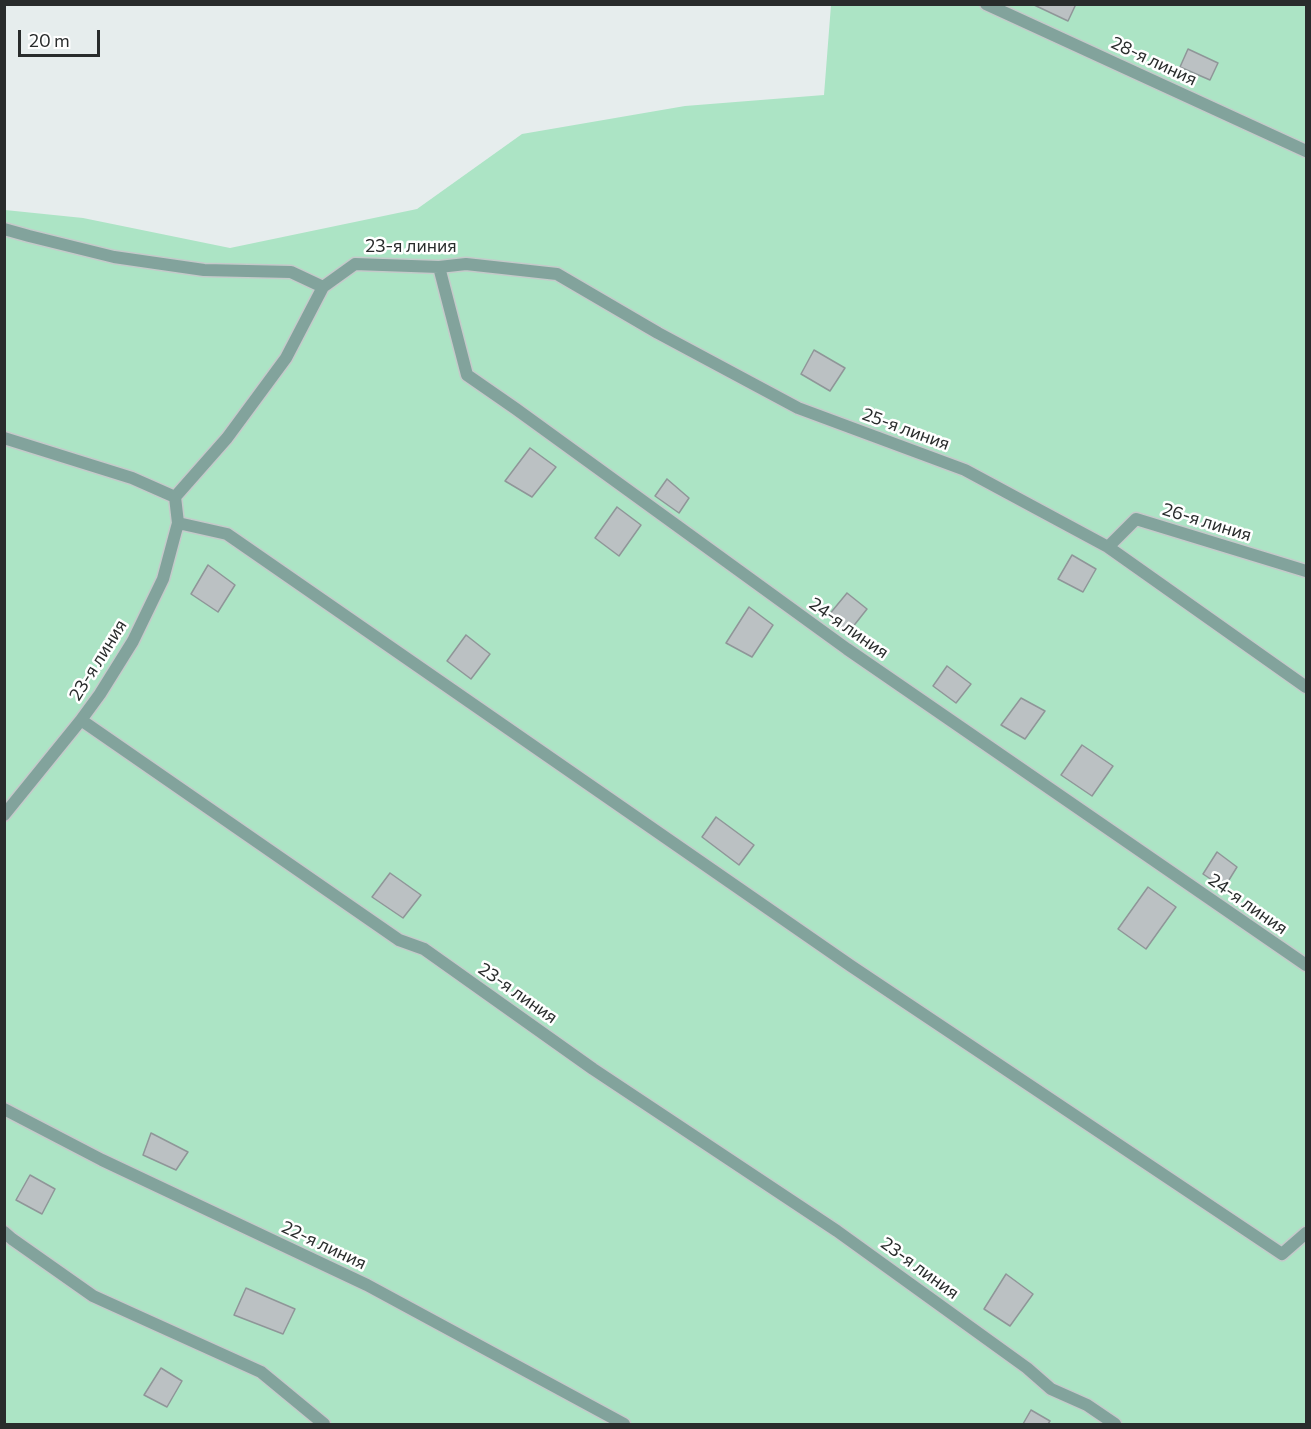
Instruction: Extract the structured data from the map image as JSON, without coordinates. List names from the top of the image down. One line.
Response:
{"streets":{"lane":["28-я линия","23-я линия","25-я линия","26-я линия","24-я линия","22-я линия"]},"crossings":[["23-я линия","25-я линия"],["23-я линия","24-я линия"],["25-я линия","26-я линия"]],"scale_bar":"20 m"}
